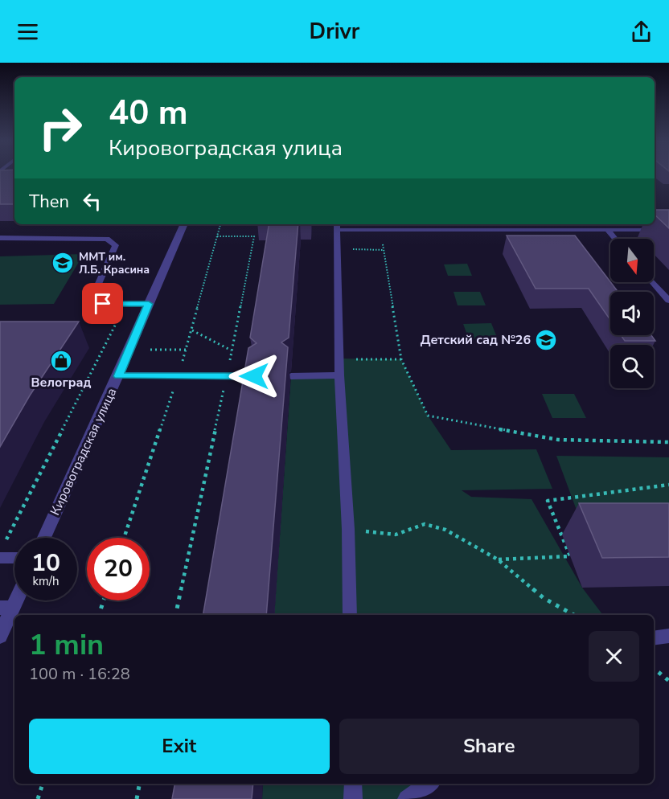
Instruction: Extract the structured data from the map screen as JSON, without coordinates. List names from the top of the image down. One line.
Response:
{"streets":{"street":["Кировоградская улица"]},"places":{"school or university":["ММТ им. Л.Б. Красина","Детский сад №26"],"shop":["Велоград"]},"north":"bottom","page":{"header":"Drivr","turn":["40 m","Кировоградская улица"],"then":"Then","speed":"10 km/h","limit":"20","heading":["1 min","100 m · 16:28"],"buttons":["Exit","Share"]}}
